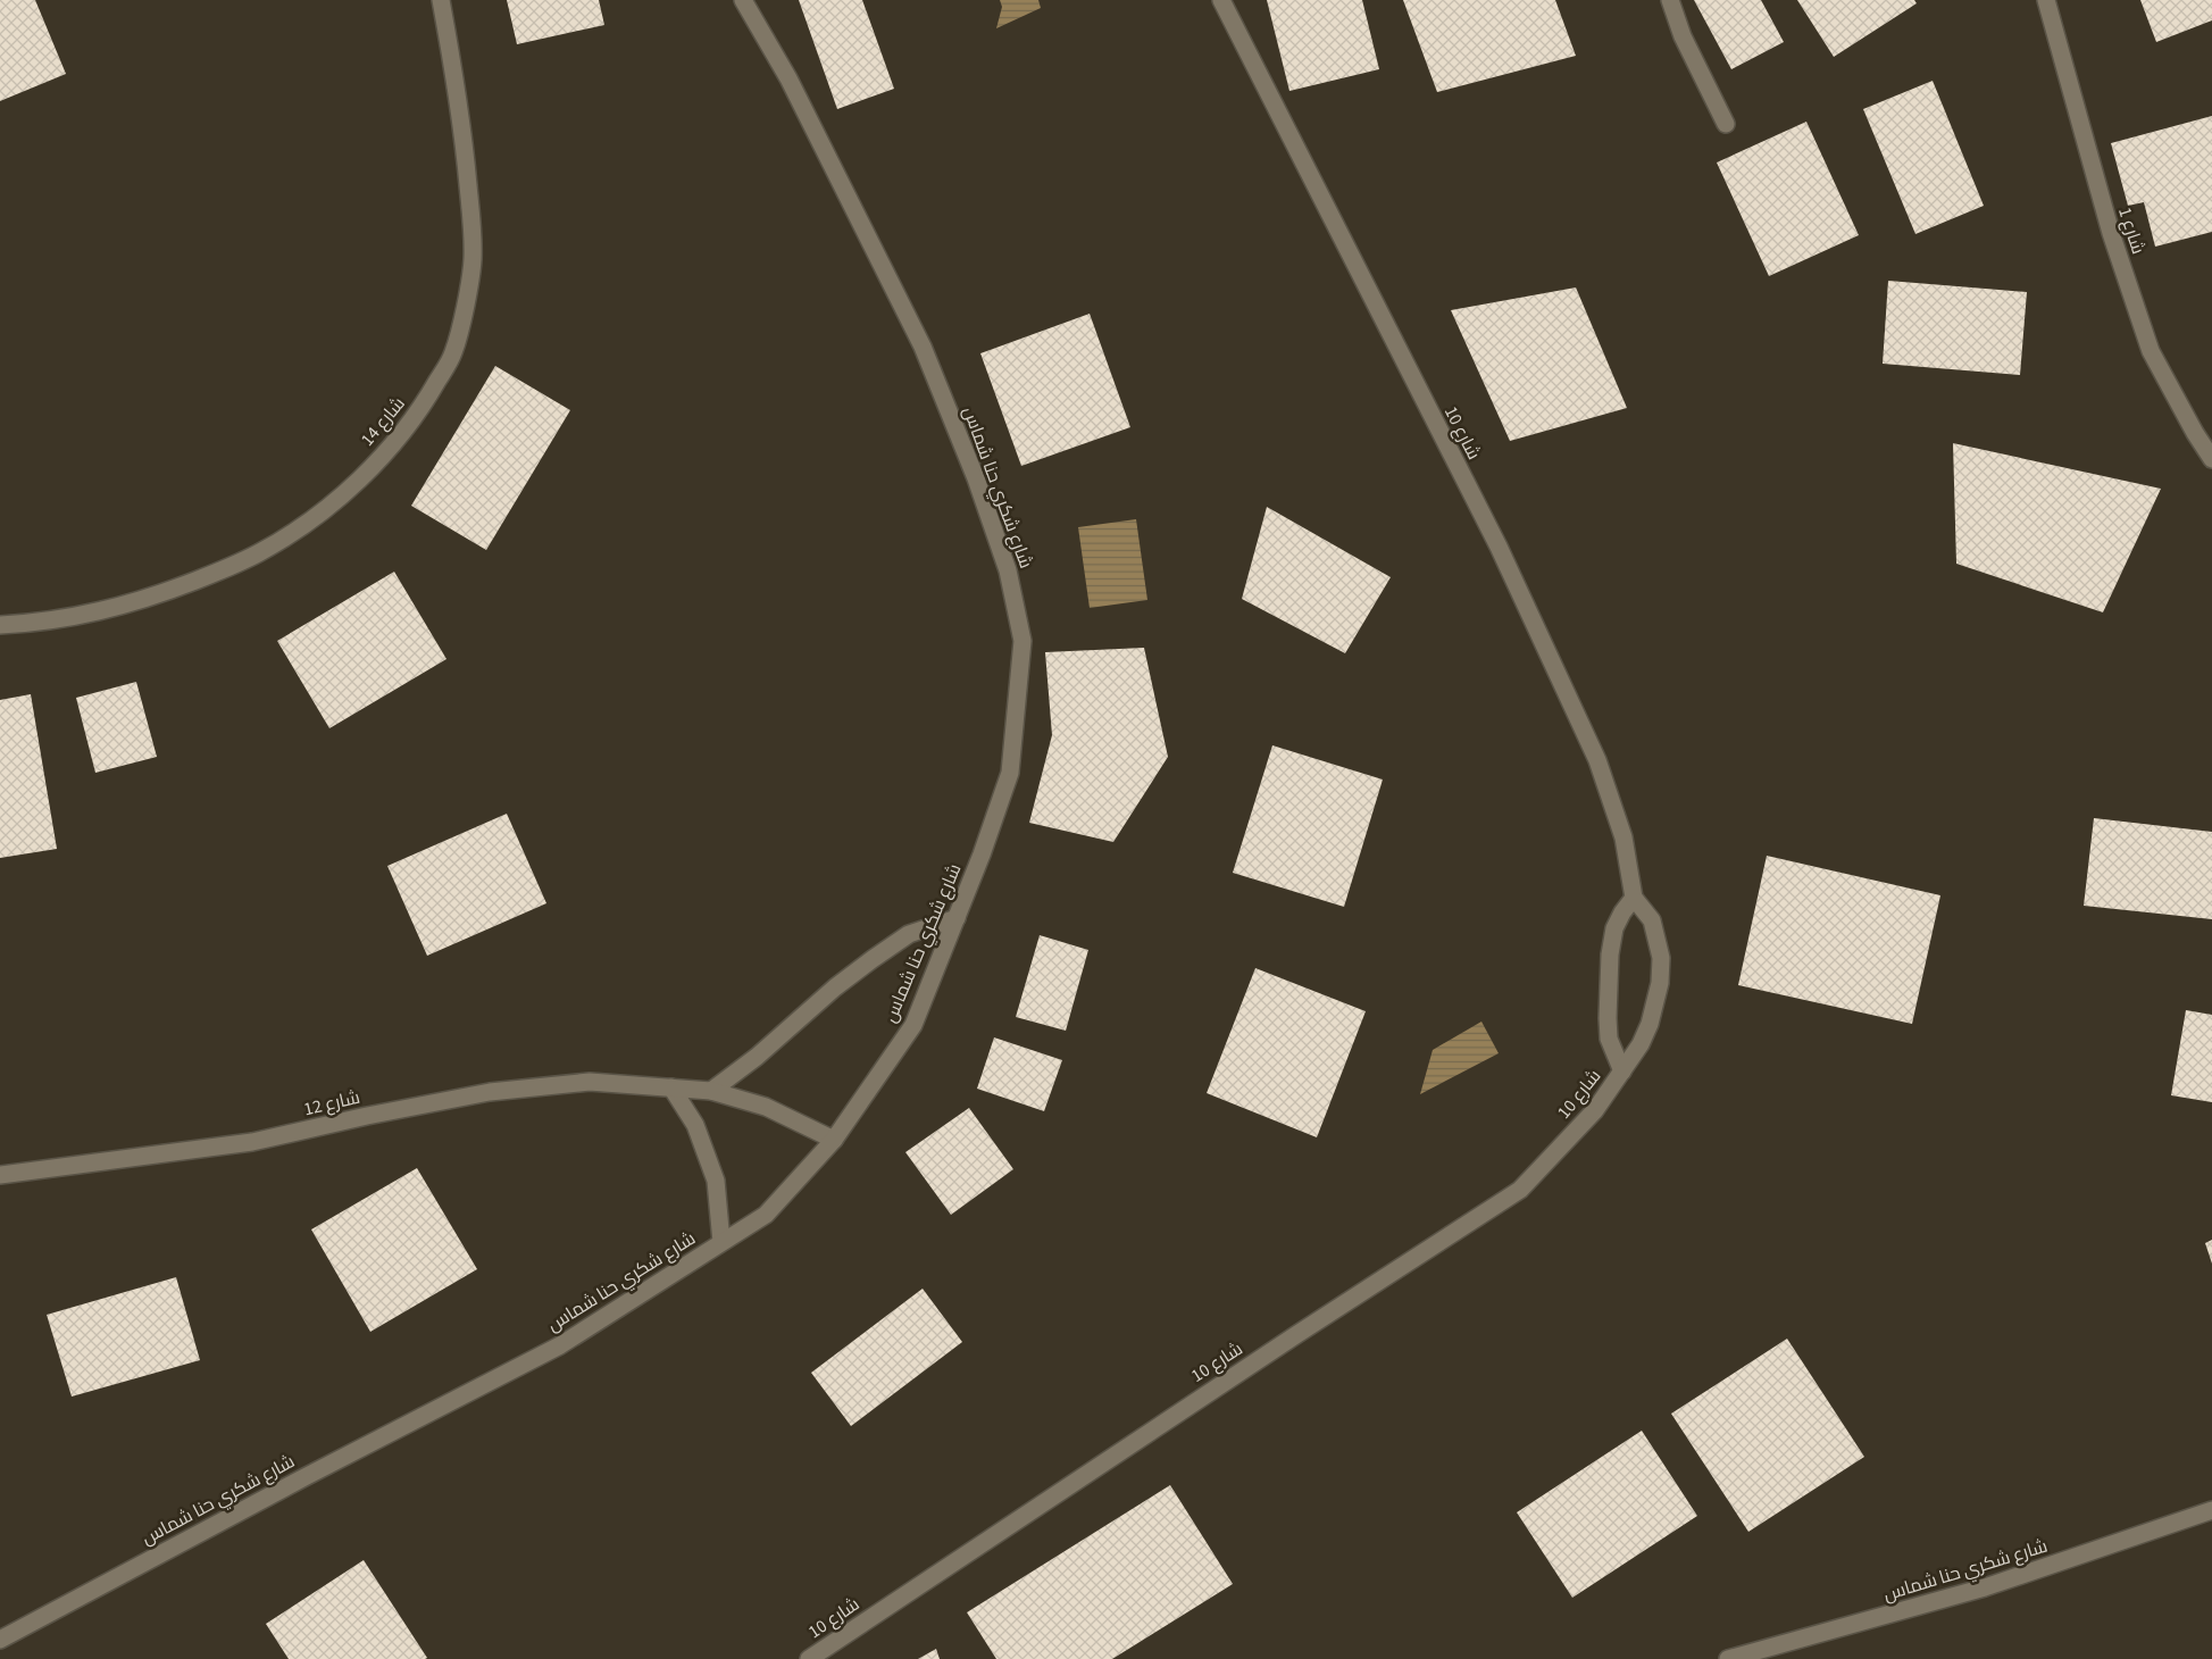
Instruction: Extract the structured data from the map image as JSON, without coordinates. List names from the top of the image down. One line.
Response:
{"streets":{"street":["شارع 1","شارع 14","شارع 10","شارع شكري حنا شماس","شارع 12"]},"crossings":[["شارع شكري حنا شماس","شارع 12"]]}
